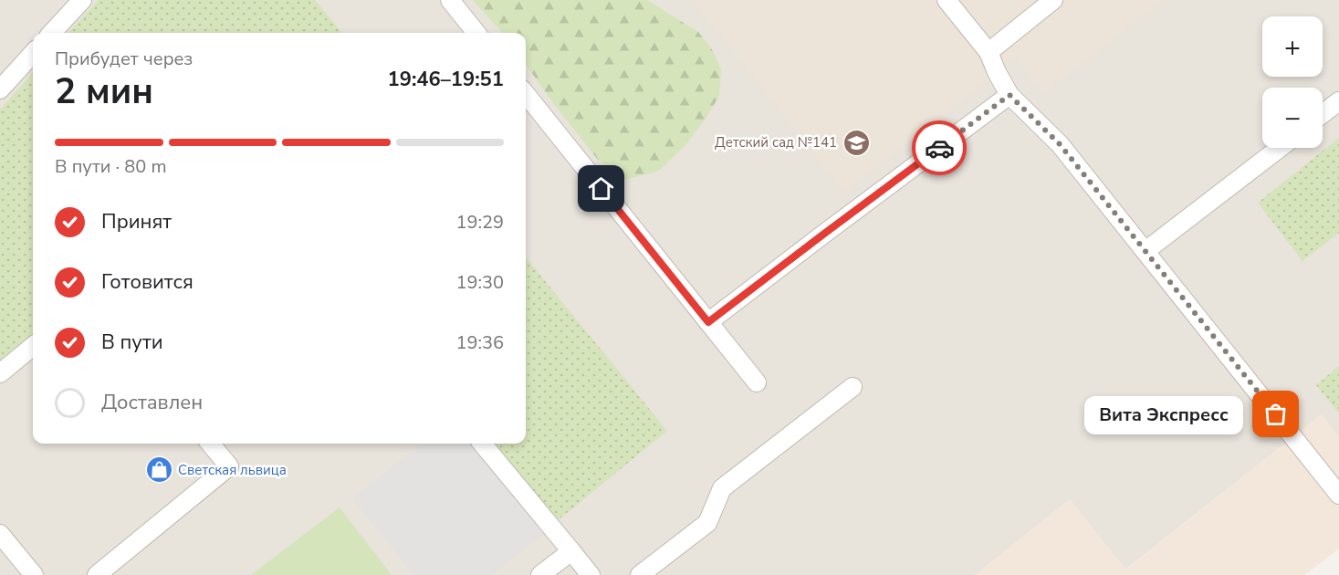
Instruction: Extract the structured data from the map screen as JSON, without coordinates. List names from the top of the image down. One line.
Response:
{"places":{"school or university":["Детский сад №141"],"other":["Вита Экспресс"],"shop":["Светская львица"]},"page":{"map_buttons":["+","−"],"heading":["2 мин","Прибудет через","19:46–19:51"],"bar":"В пути · 80 m","list":[["Принят","19:29"],["Готовится","19:30"],["В пути","19:36"],"Доставлен"],"bubble":"Вита Экспресс"}}
